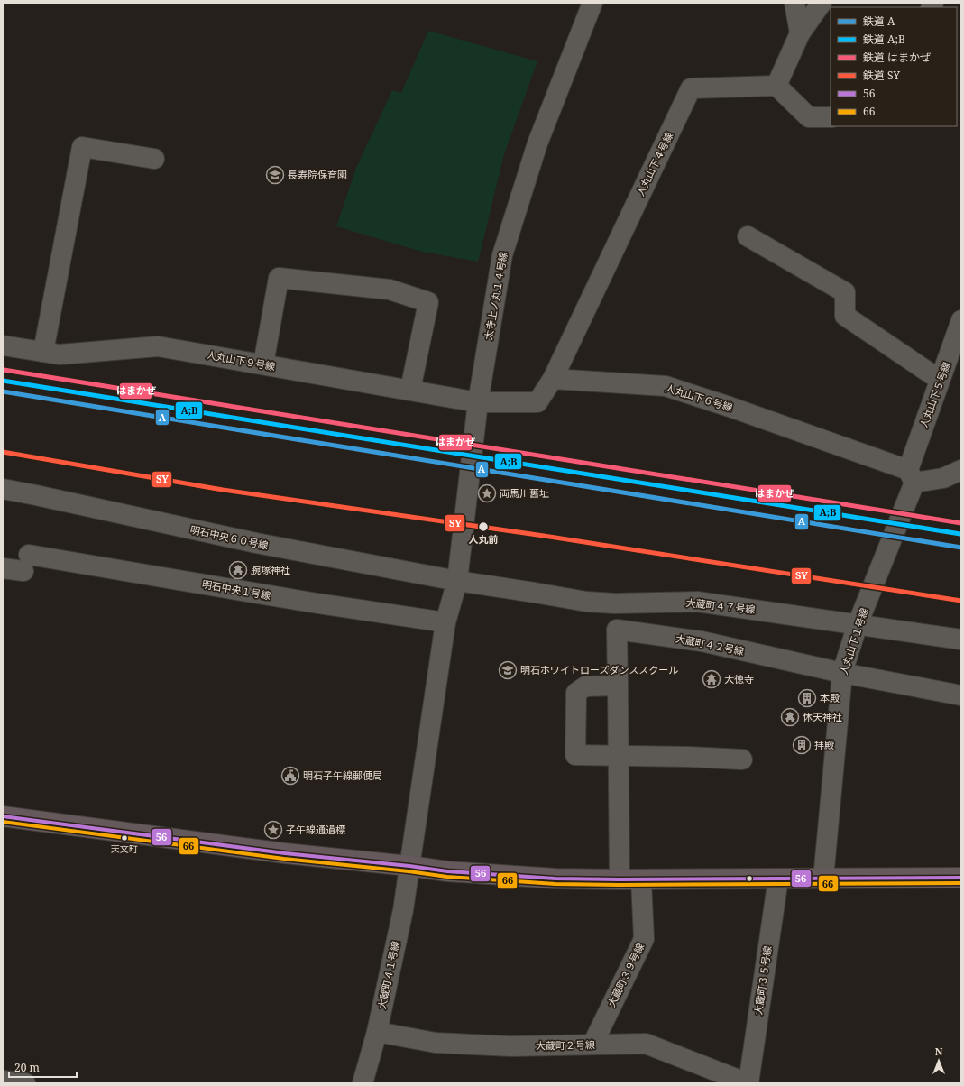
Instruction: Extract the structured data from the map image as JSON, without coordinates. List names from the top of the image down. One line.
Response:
{"streets":{"street":["人丸山下４号線","太寺上ノ丸１４号線","人丸山下９号線","人丸山下５号線","人丸山下６号線","明石中央６０号線","明石中央１号線","大蔵町４７号線","人丸山下１号線","大蔵町４２号線","大蔵町４１号線","大蔵町３９号線","大蔵町３５号線","大蔵町２号線"]},"crossings":[["人丸山下４号線","人丸山下６号線"],["太寺上ノ丸１４号線","人丸山下９号線"],["太寺上ノ丸１４号線","明石中央６０号線"],["太寺上ノ丸１４号線","明石中央１号線"],["太寺上ノ丸１４号線","大蔵町４７号線"],["太寺上ノ丸１４号線","大蔵町４１号線"],["人丸山下５号線","人丸山下６号線"],["人丸山下５号線","人丸山下１号線"],["人丸山下６号線","人丸山下１号線"],["明石中央６０号線","大蔵町４７号線"],["明石中央１号線","大蔵町４１号線"],["大蔵町４７号線","人丸山下１号線"],["人丸山下１号線","大蔵町４２号線"],["大蔵町４１号線","大蔵町２号線"],["大蔵町３９号線","大蔵町２号線"],["大蔵町３５号線","大蔵町２号線"]],"places":{"school or university":["長寿院保育園","明石ホワイトローズダンススクール"],"place":["両馬川舊址","子午線通過標"],"other":["人丸前","天文町"],"temple":["腕塚神社","大徳寺","休天神社"],"building":["本殿","拝殿"],"public building":["明石子午線郵便局"]},"lines":["rail line はまかぜ","rail line A;B","rail line A","rail line SY","transit line 56","transit line 66"],"legend":["鉄道 A","鉄道 A;B","鉄道 はまかぜ","鉄道 SY","56","66"],"scale_bar":"20 m","north":"top"}
